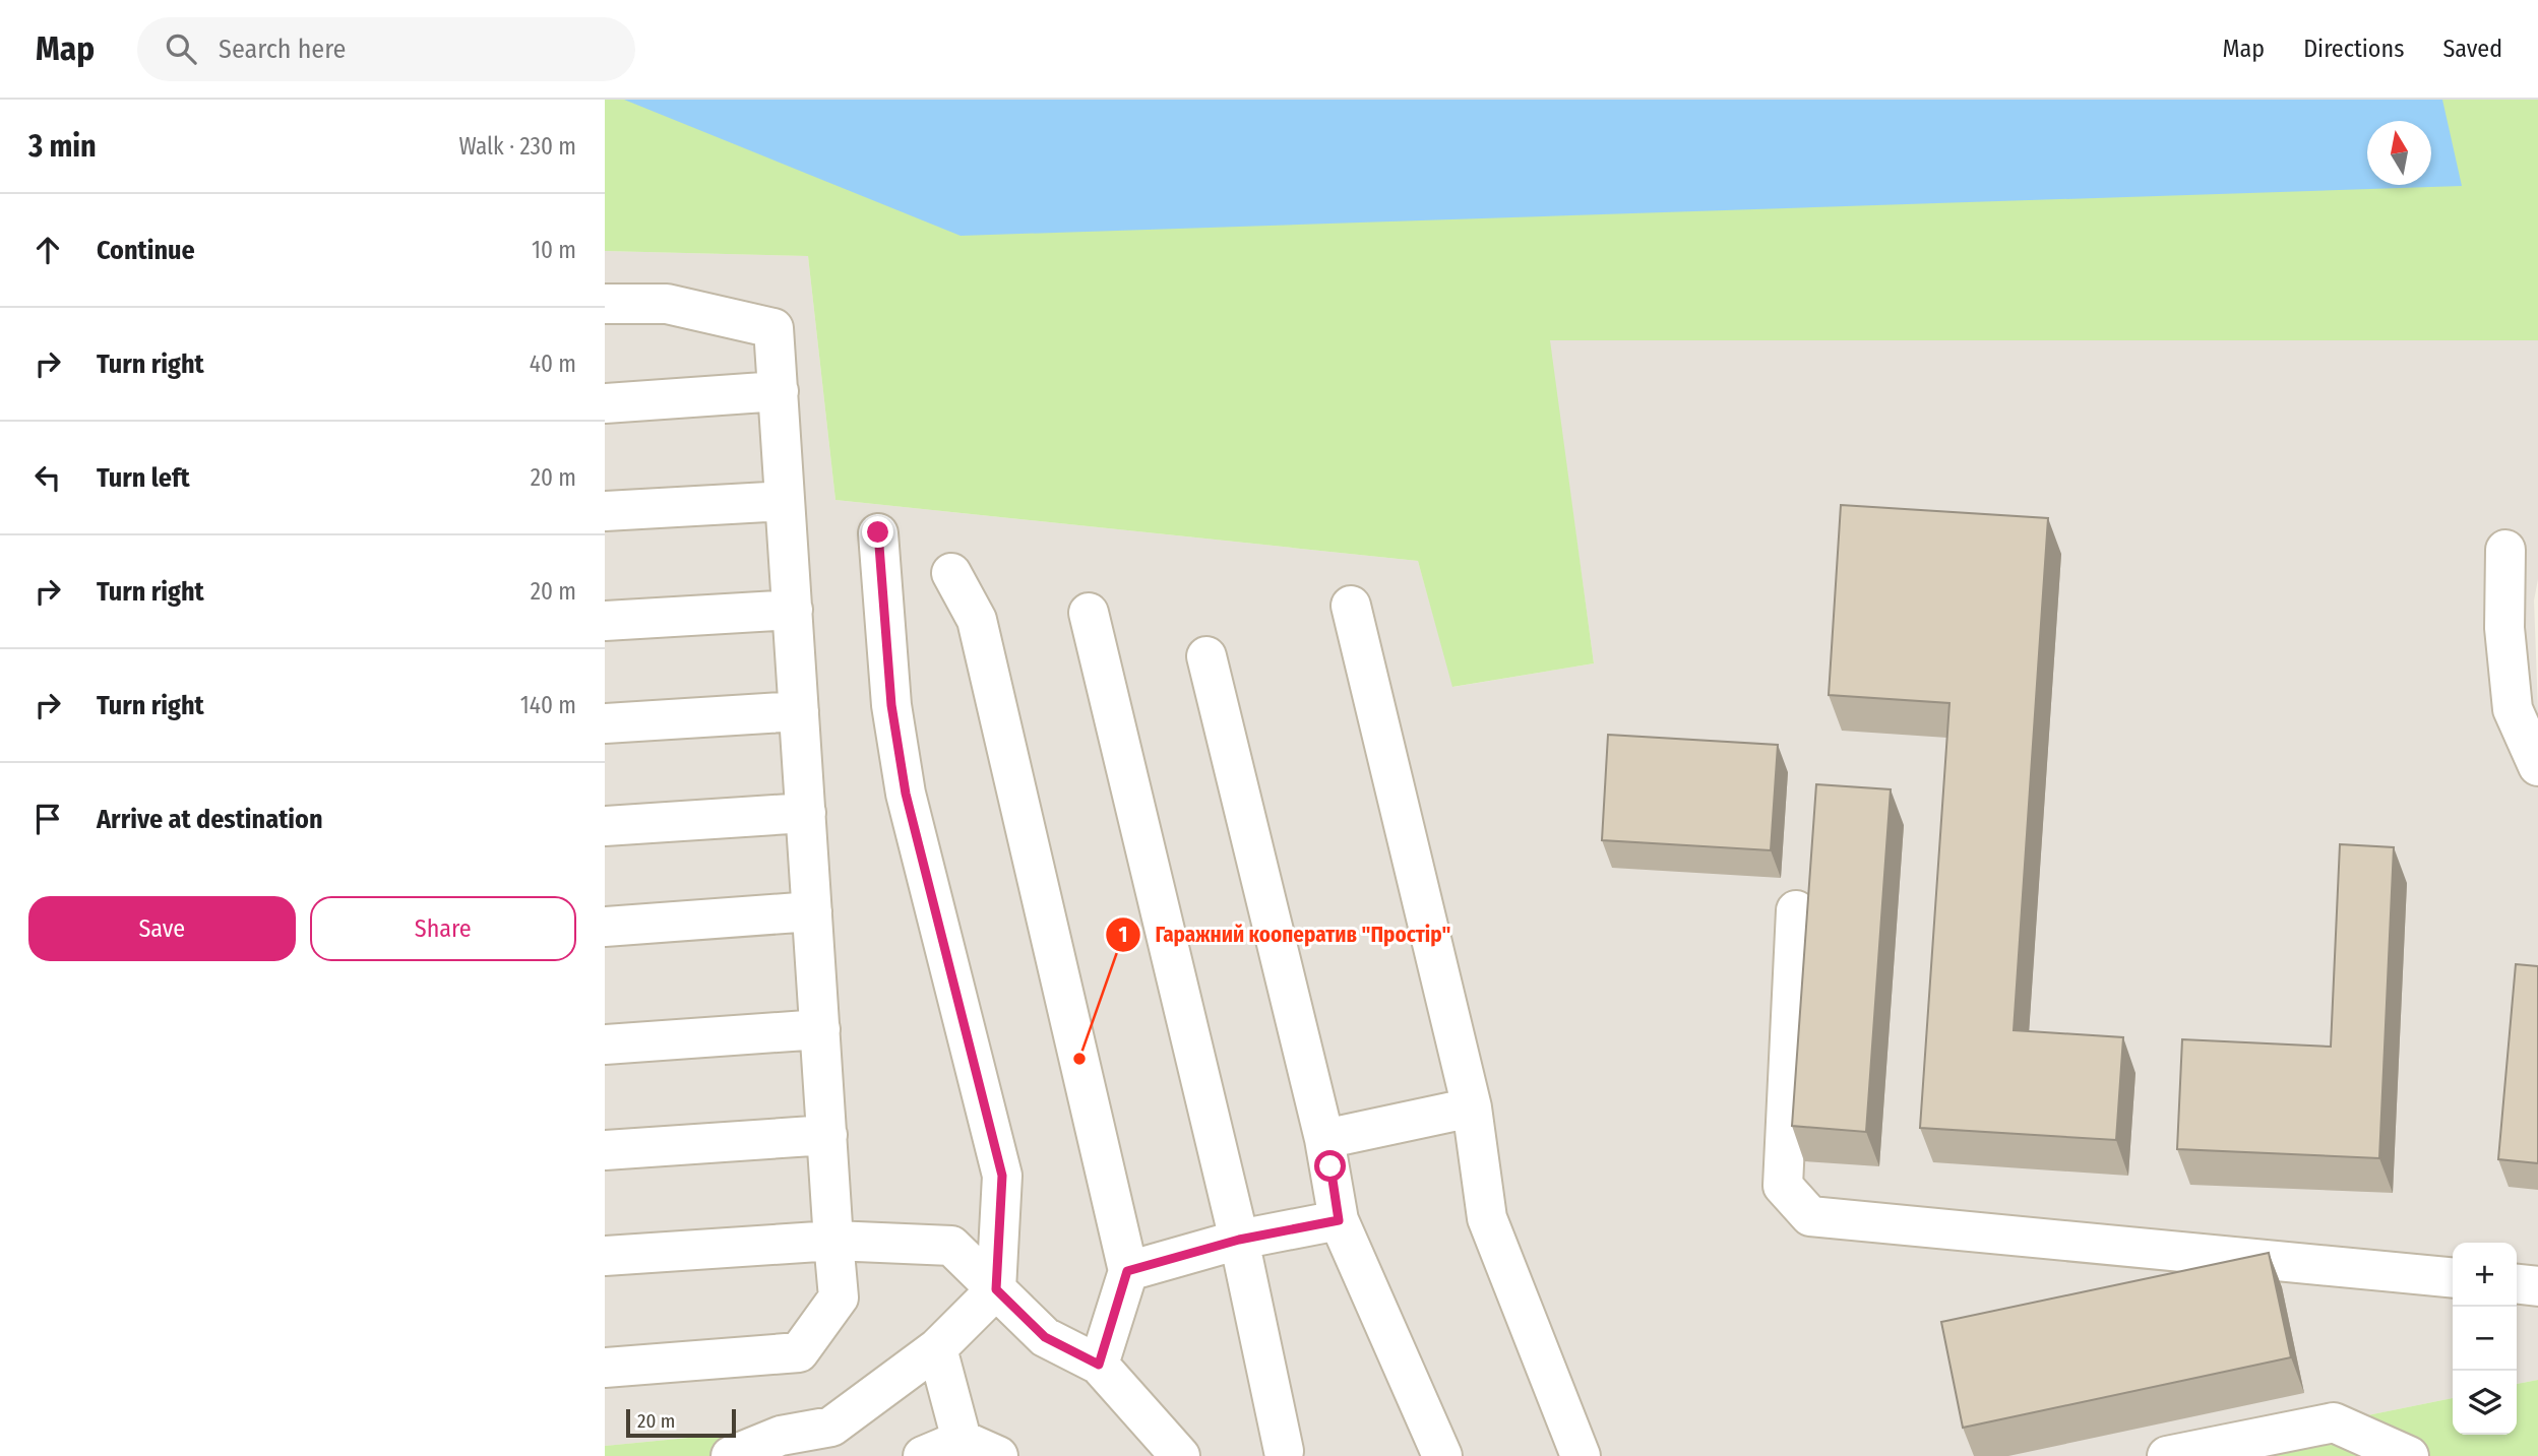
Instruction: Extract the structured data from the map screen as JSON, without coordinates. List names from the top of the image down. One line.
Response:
{"places":["Гаражний кооператив \"Простір\""],"scale_bar":"20 m","north":"top","page":{"header":"Map","search":"Search here","nav":["Map","Directions","Saved"],"heading":["3 min","Walk · 230 m"],"list":[["Continue","10 m"],["Turn right","40 m"],["Turn left","20 m"],["Turn right","20 m"],["Turn right","140 m"],"Arrive at destination"],"buttons":["Save","Share"],"map_buttons":["+","−"],"scale":"20 m"}}
